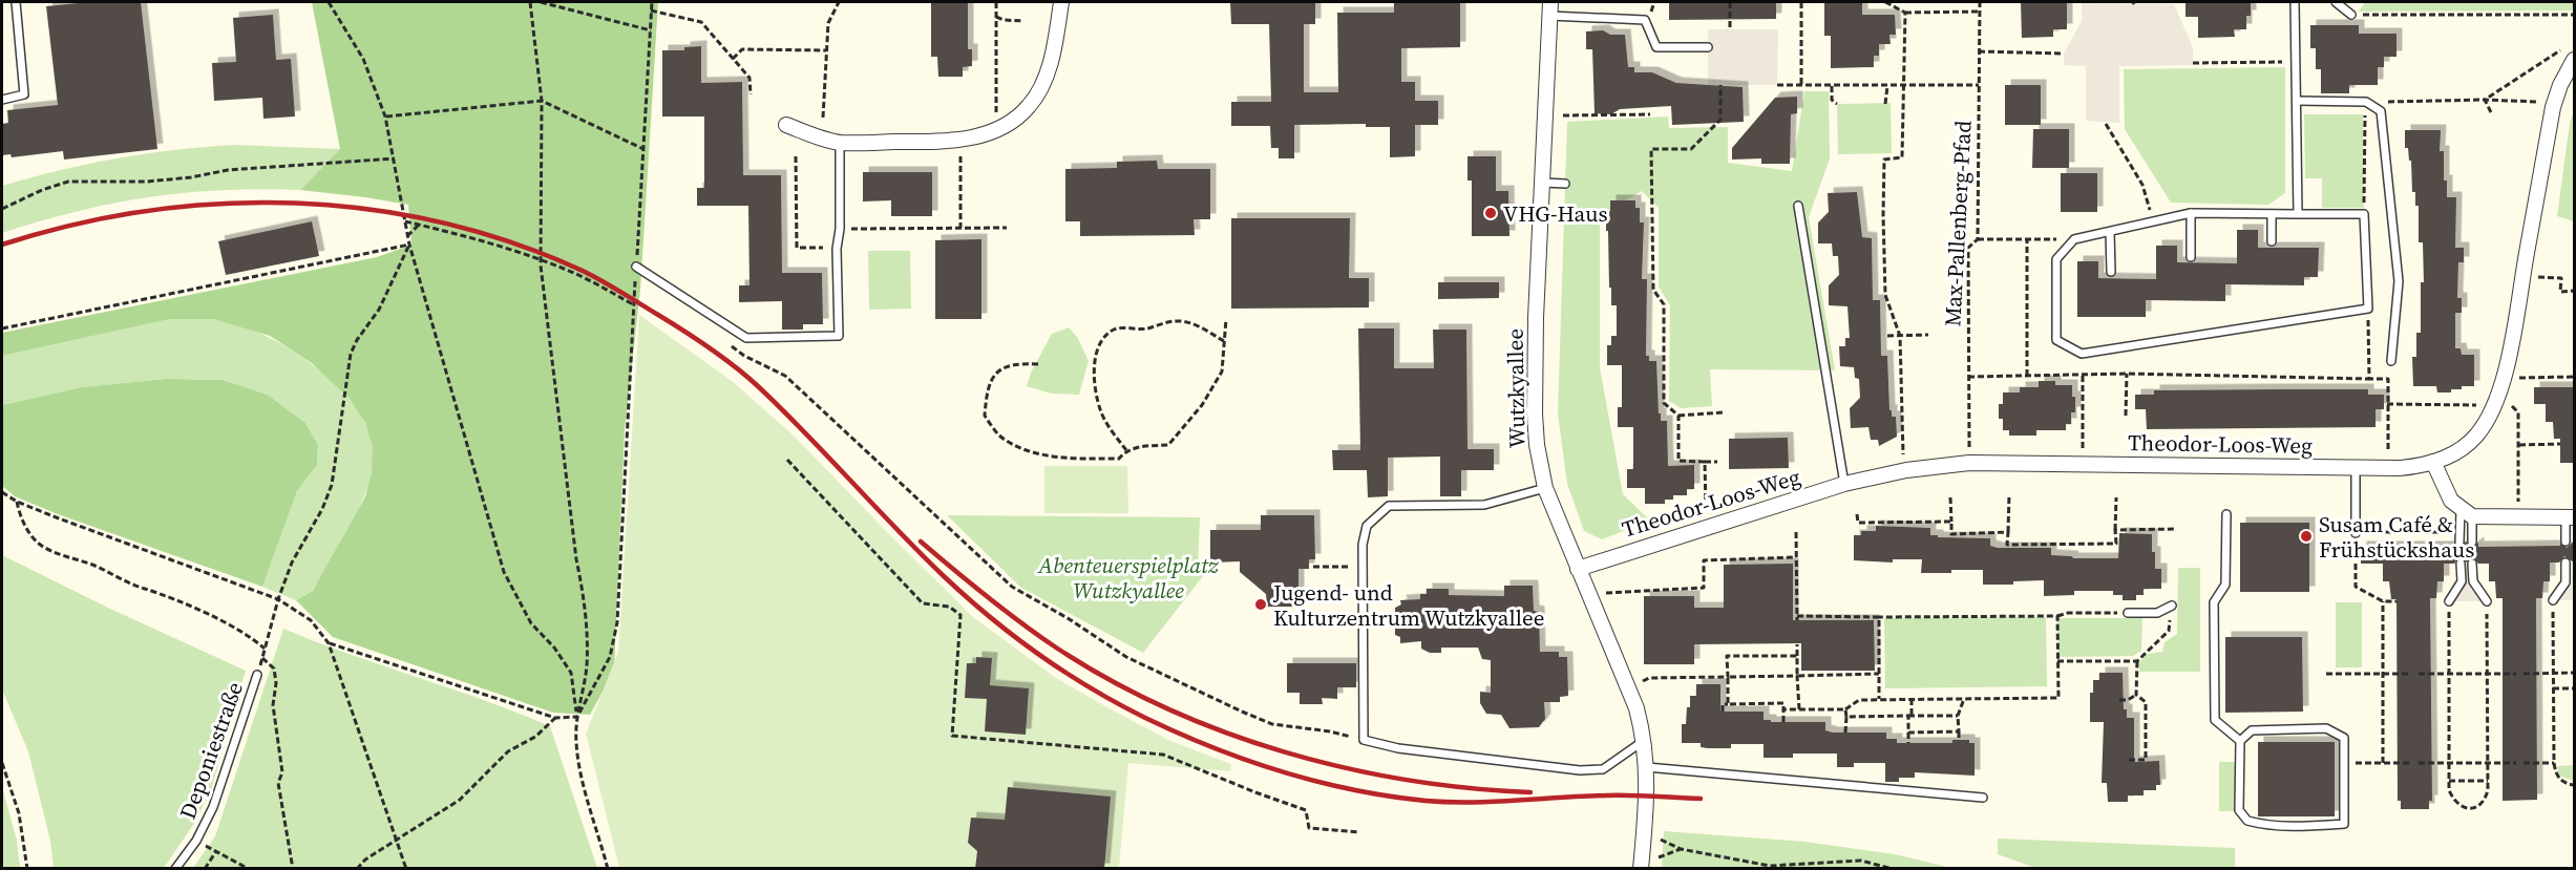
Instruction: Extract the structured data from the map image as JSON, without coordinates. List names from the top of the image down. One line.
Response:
{"streets":{"street":["Wutzkyallee","Theodor-Loos-Weg"],"lane":["Deponiestraße"],"path":["Max-Pallenberg-Pfad"]},"crossings":[["Wutzkyallee","Theodor-Loos-Weg"]],"parks":["Abenteuerspielplatz Wutzkyallee"],"places":["VHG-Haus","Susam Café & Frühstückshaus","Jugend- und Kulturzentrum Wutzkyallee"]}
